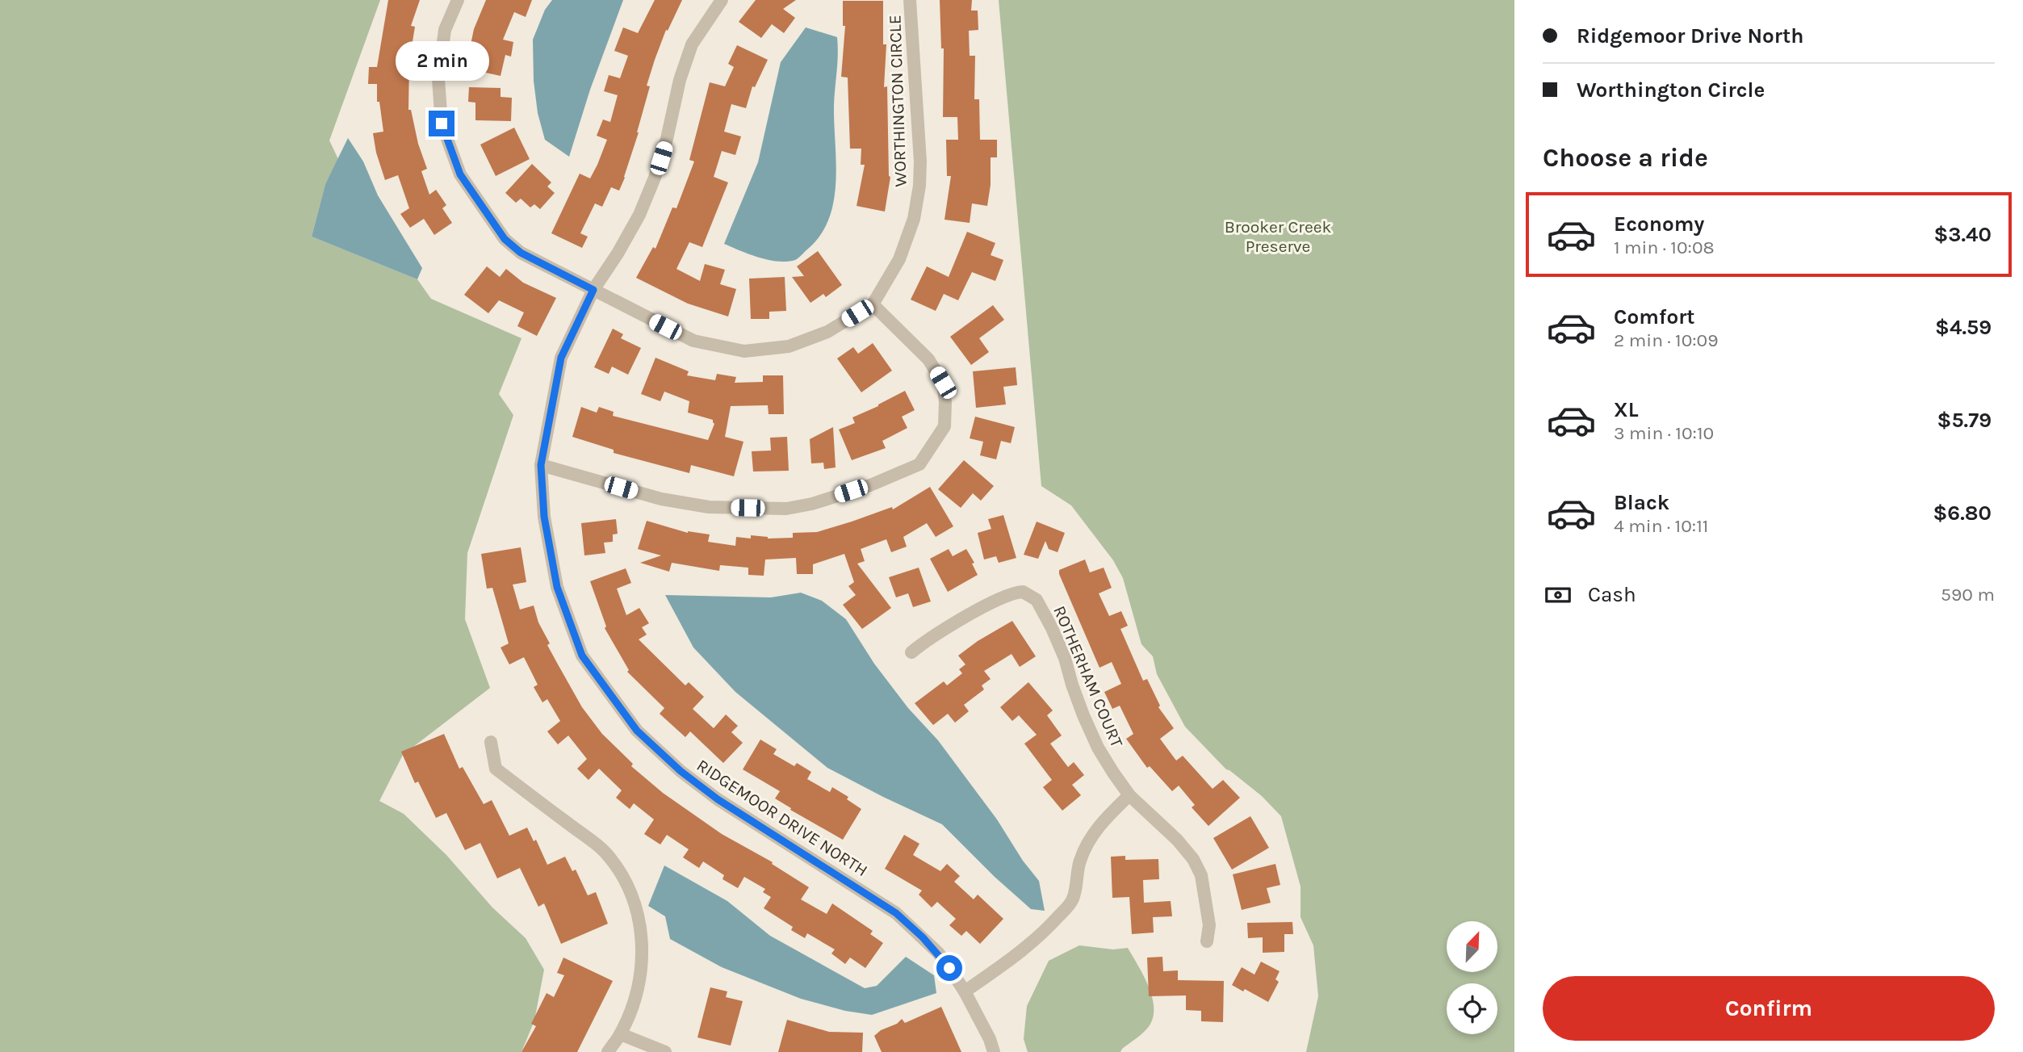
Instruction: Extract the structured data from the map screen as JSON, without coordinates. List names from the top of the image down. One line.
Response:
{"streets":{"street":["WORTHINGTON CIRCLE","ROTHERHAM COURT","RIDGEMOOR DRIVE NORTH"]},"crossings":[["WORTHINGTON CIRCLE","RIDGEMOOR DRIVE NORTH"]],"parks":["Brooker Creek Preserve"],"north":"top right","page":{"banner":["Ridgemoor Drive North","Worthington Circle"],"bubble":"2 min","heading":"Choose a ride","list":[{"name":"Economy","note":"1 min · 10:08","value":"$3.40"},{"name":"Comfort","note":"2 min · 10:09","value":"$4.59"},{"name":"XL","note":"3 min · 10:10","value":"$5.79"},{"name":"Black","note":"4 min · 10:11","value":"$6.80"}],"pay":["Cash","590 m"],"buttons":"Confirm"}}
